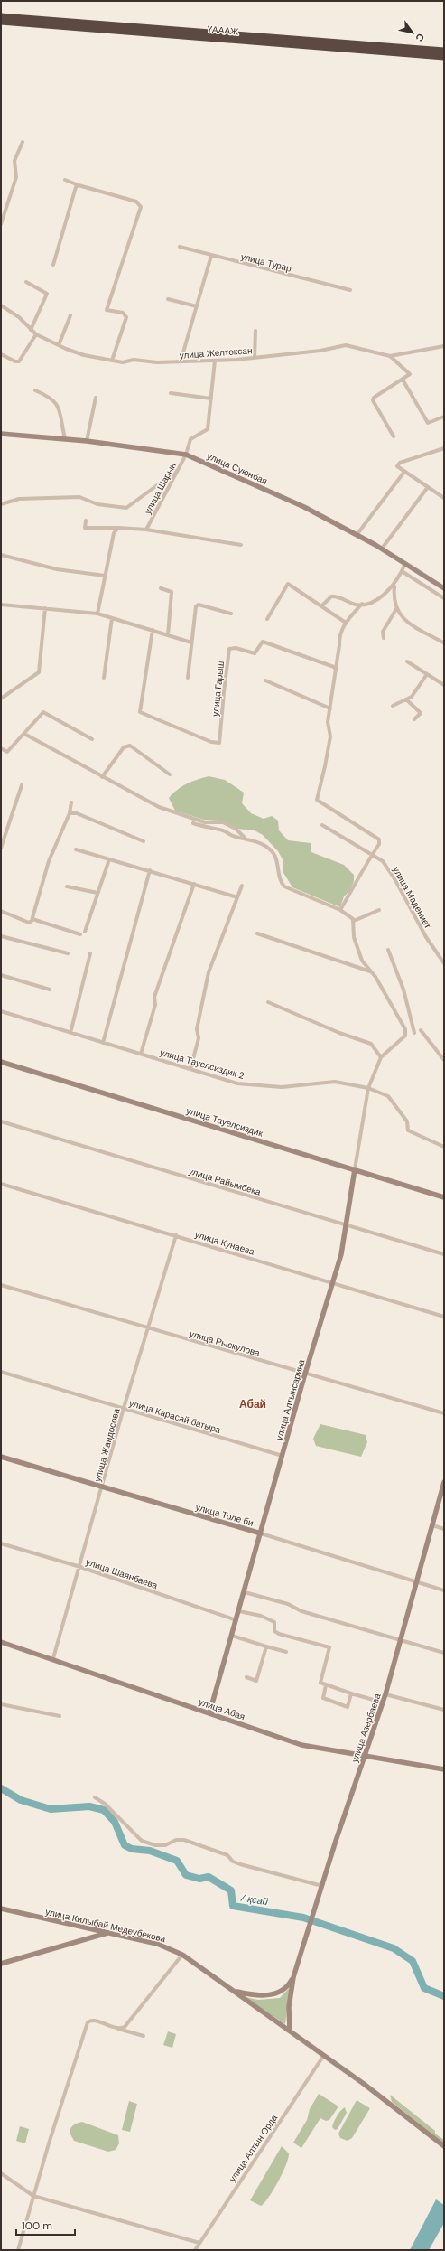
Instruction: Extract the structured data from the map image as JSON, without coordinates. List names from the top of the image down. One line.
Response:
{"streets":{"highway":["ҮАААЖ"],"street":["улица Турар","улица Желтоксан","улица Суюнбая","улица Шарын","улица Гарыш","улица Мадениет","улица Тауелсиздик 2","улица Тауелсиздик","улица Райымбека","улица Кунаева","улица Рыскулова","улица Алтынсарина","улица Карасай батыра","улица Жандосова","улица Толе би","улица Шаянбаева","улица Абая","улица Азербаева","улица Килыбай Медеубекова","улица Алтын Орда"]},"crossings":[["улица Суюнбая","улица Шарын"],["улица Тауелсиздик 2","улица Алтынсарина"],["улица Тауелсиздик","улица Алтынсарина"],["улица Райымбека","улица Алтынсарина"],["улица Кунаева","улица Алтынсарина"],["улица Кунаева","улица Жандосова"],["улица Рыскулова","улица Алтынсарина"],["улица Рыскулова","улица Жандосова"],["улица Алтынсарина","улица Карасай батыра"],["улица Алтынсарина","улица Толе би"],["улица Алтынсарина","улица Шаянбаева"],["улица Алтынсарина","улица Абая"],["улица Карасай батыра","улица Жандосова"],["улица Жандосова","улица Толе би"],["улица Жандосова","улица Шаянбаева"],["улица Жандосова","улица Абая"],["улица Толе би","улица Азербаева"],["улица Абая","улица Азербаева"],["улица Азербаева","улица Килыбай Медеубекова"]],"districts":["Абай"],"water":["Ақсай"],"scale_bar":"100 m","north":"bottom right"}
